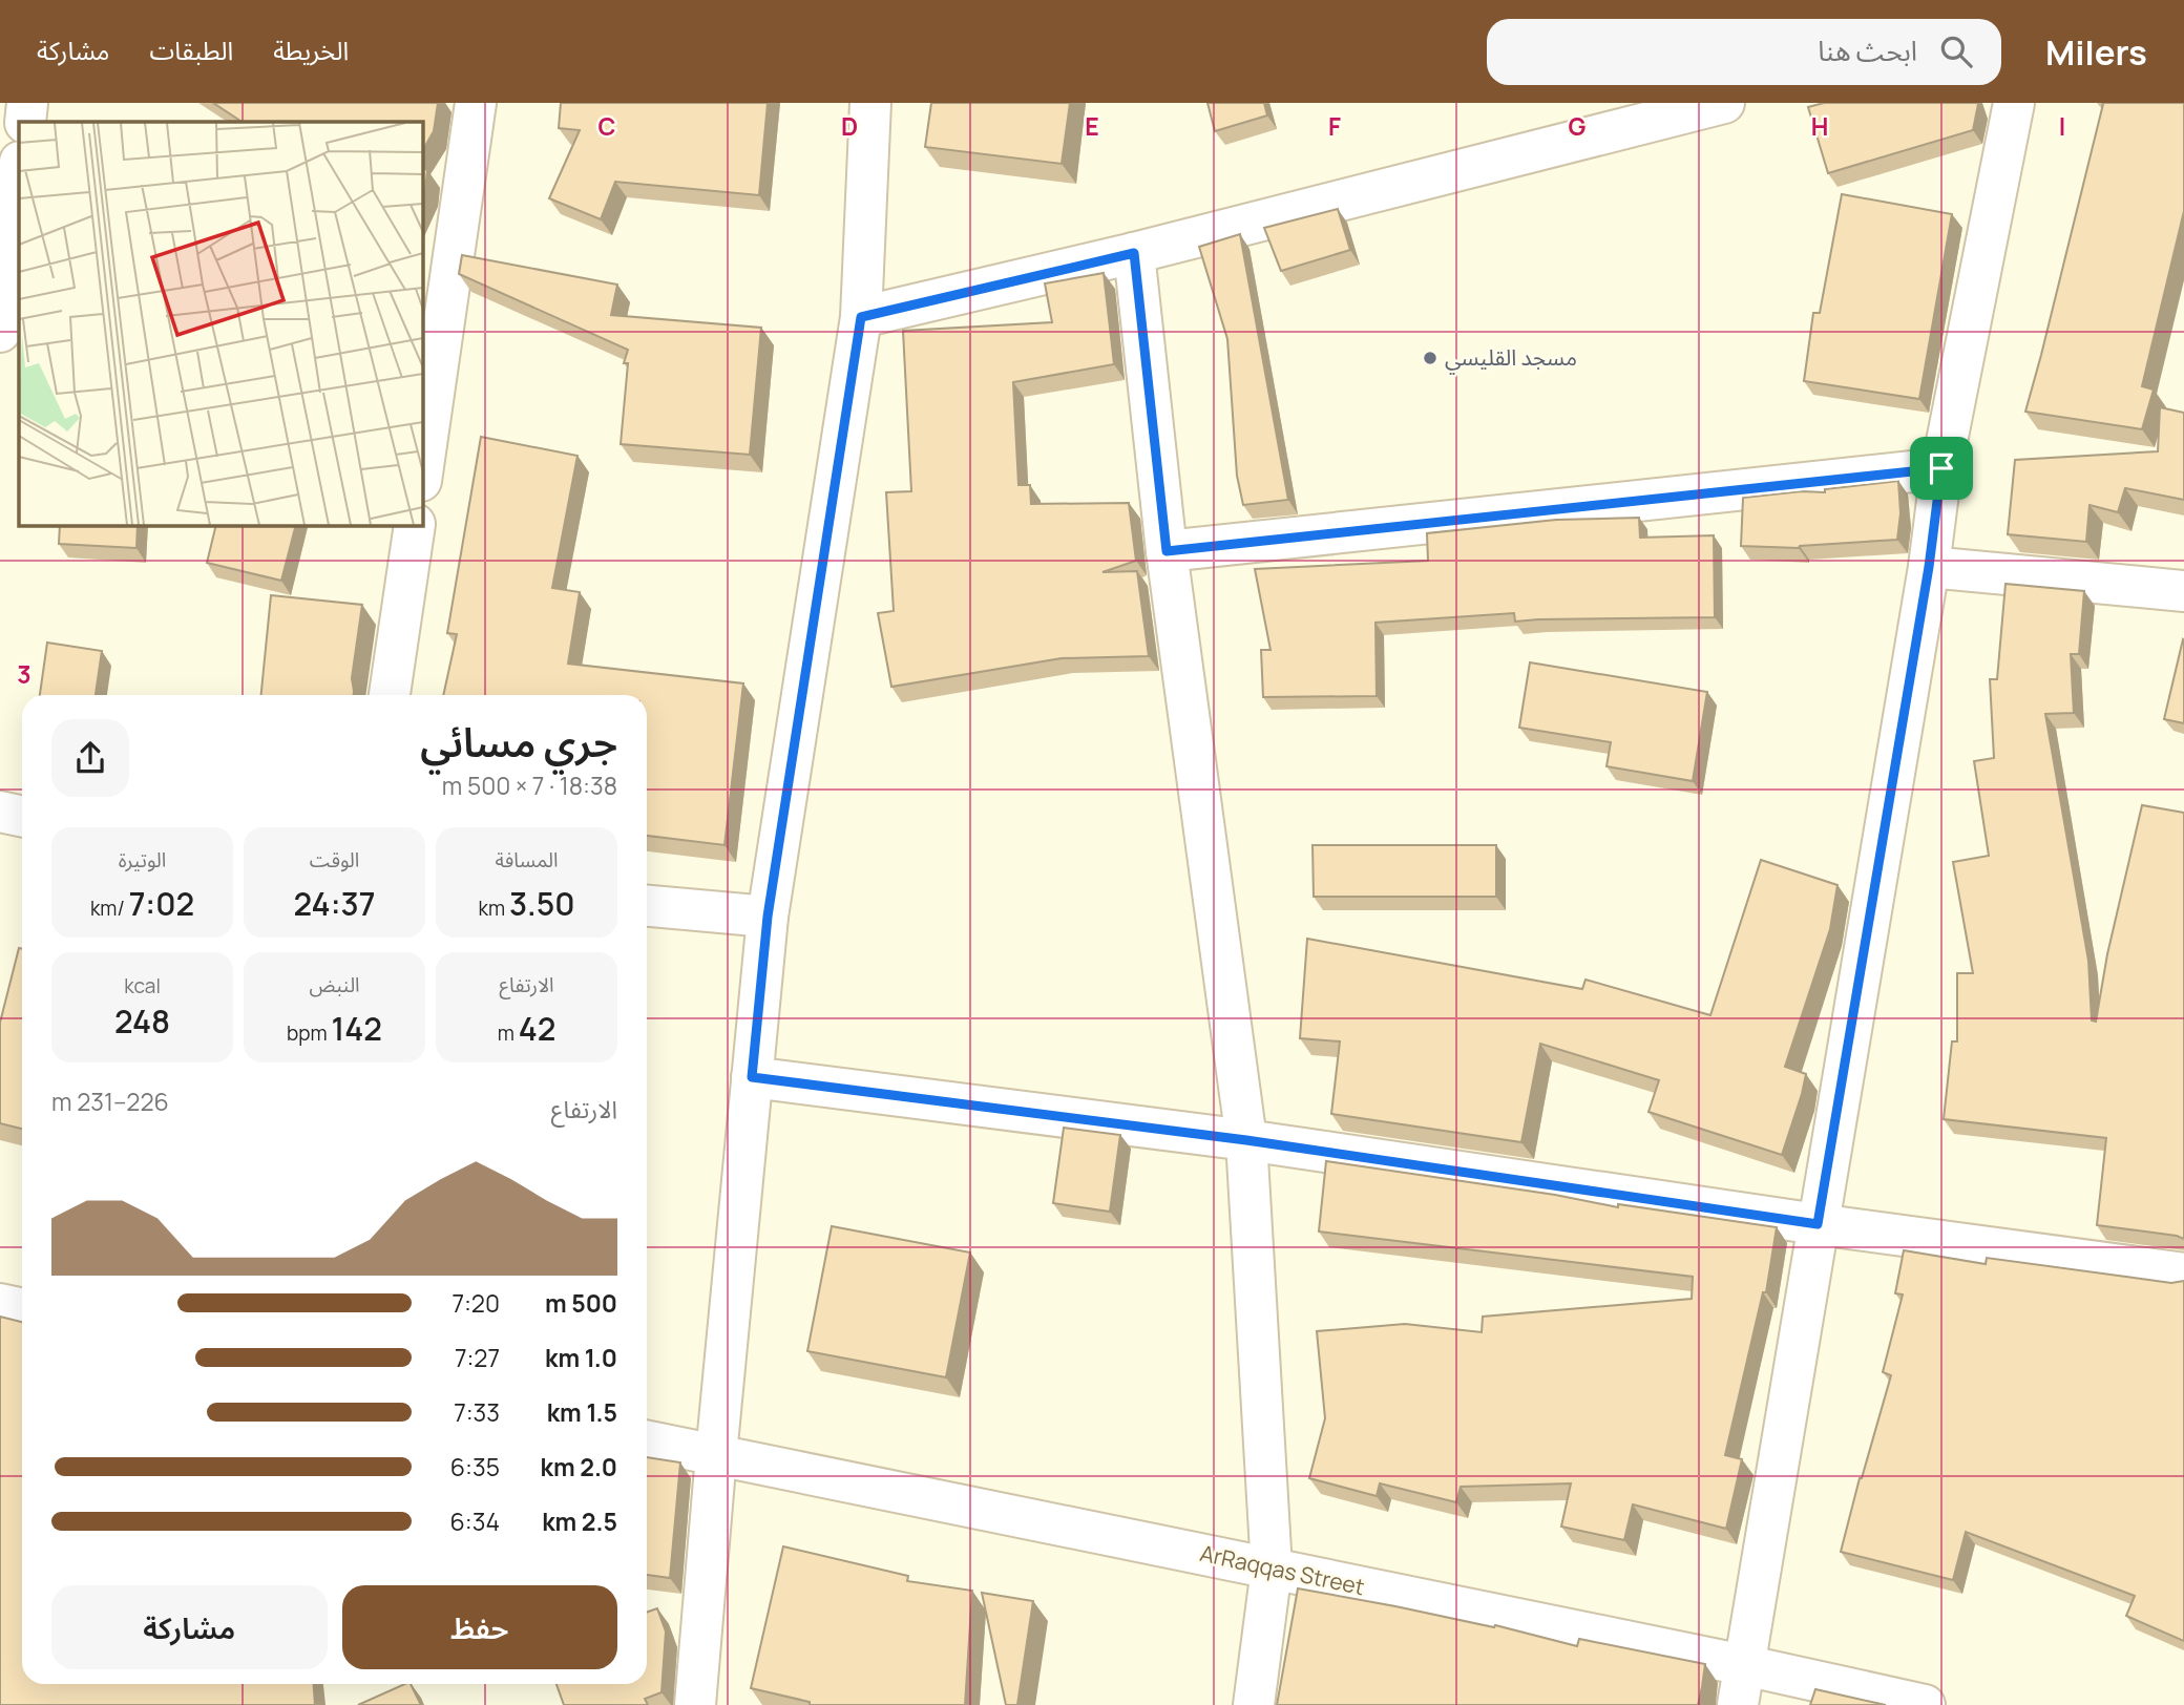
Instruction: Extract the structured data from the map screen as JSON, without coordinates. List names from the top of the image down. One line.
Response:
{"streets":{"street":["ArRaqqas Street"]},"places":["مسجد القليسي"],"page":{"header":"Milers","search":"ابحث هنا","nav":["الخريطة","الطبقات","مشاركة"],"heading":["جري مسائي","18:38 · 7 × 500 m"],"stats":[["المسافة","3.50 km"],["الوقت","24:37"],["الوتيرة","7:02 /km"],["الارتفاع","42 m"],["النبض","142 bpm"],["kcal","248"]],"chart":["الارتفاع","226–231 m"],"list":[{"name":"500 m","note":"7:20"},{"name":"1.0 km","note":"7:27"},{"name":"1.5 km","note":"7:33"},{"name":"2.0 km","note":"6:35"},{"name":"2.5 km","note":"6:34"}],"buttons":["حفظ","مشاركة"]},"grid":{"columns":["C","D","E","F","G","H","I"],"rows":["3"]}}
